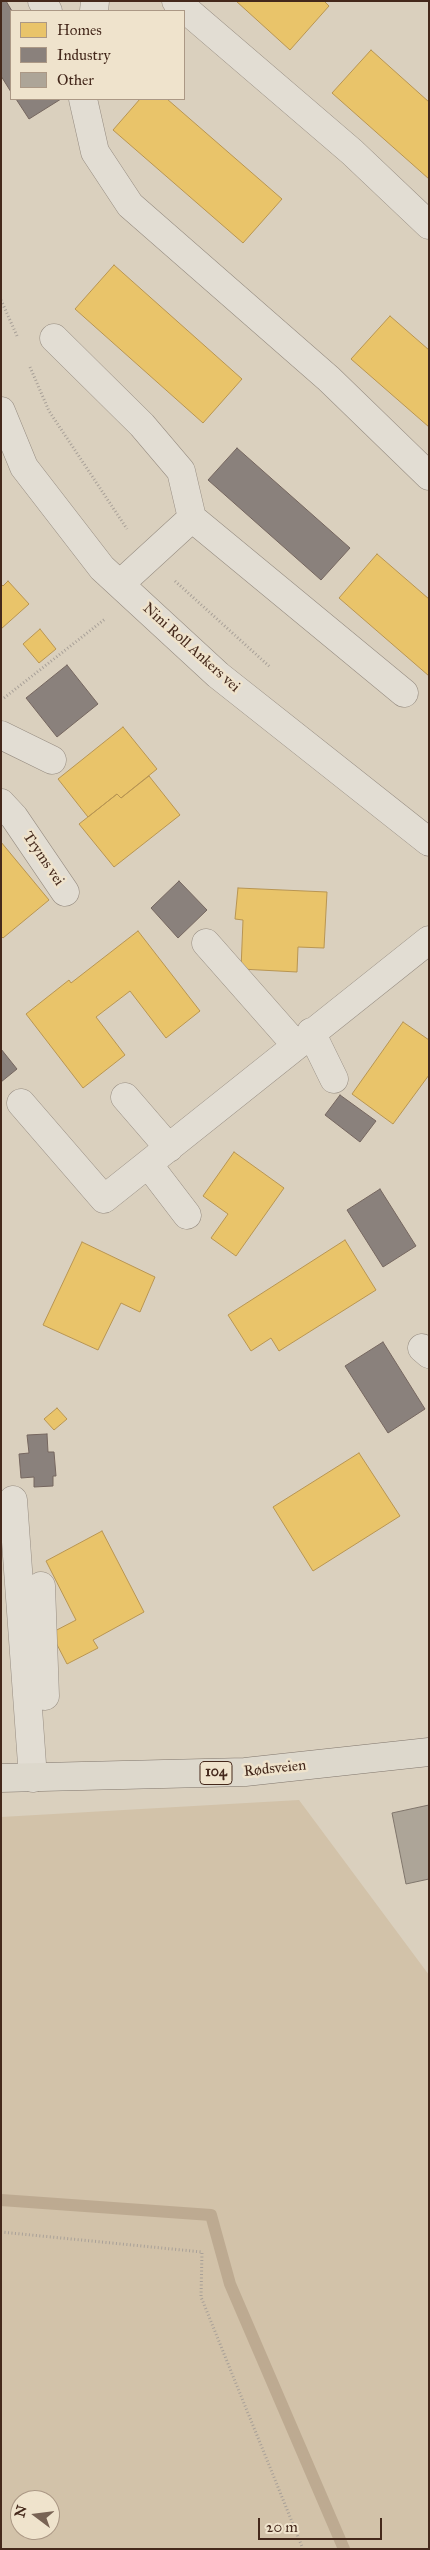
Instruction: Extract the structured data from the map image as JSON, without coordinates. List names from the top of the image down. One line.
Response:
{"streets":{"main road":["Rødsveien","104"],"street":["Nini Roll Ankers vei","Tryms vei"]},"legend":["Homes","Industry","Other"],"scale_bar":"20 m","north":"left"}
